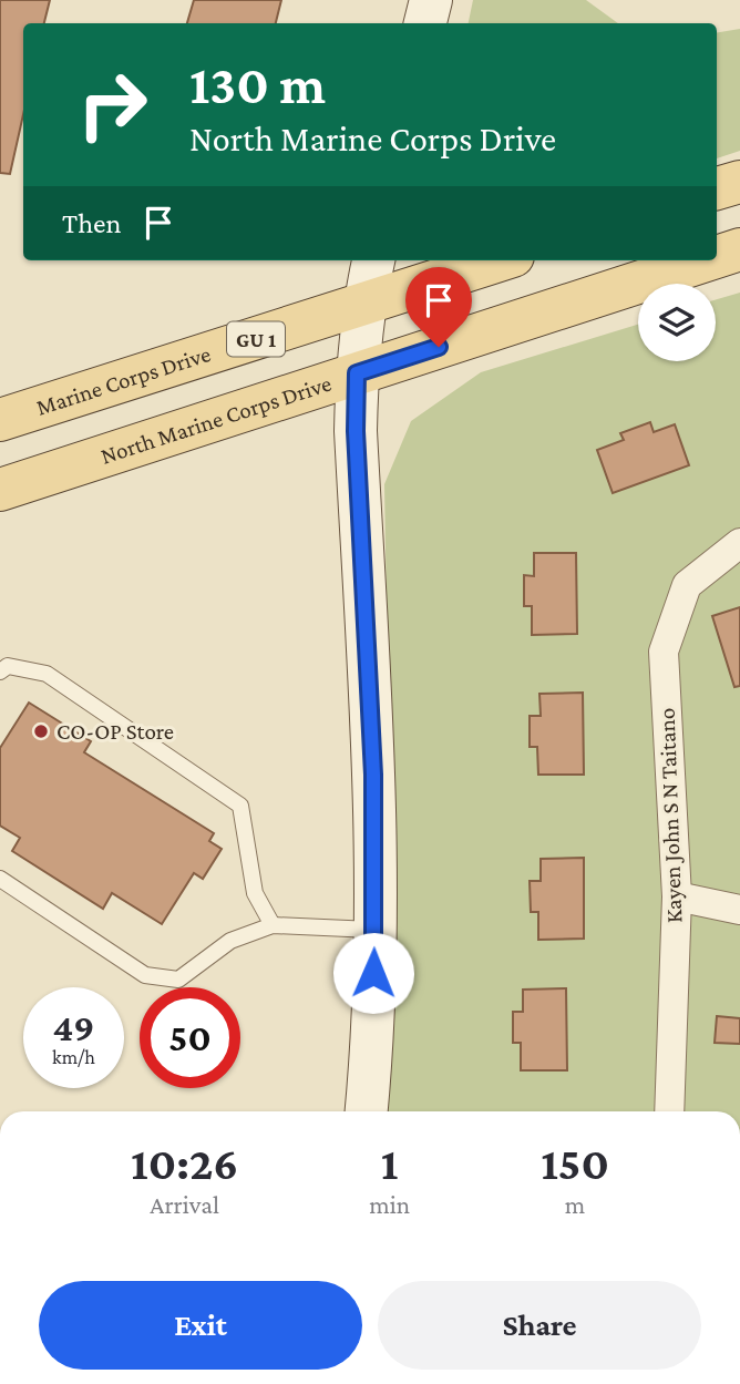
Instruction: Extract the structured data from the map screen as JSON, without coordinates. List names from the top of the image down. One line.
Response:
{"streets":{"main road":["GU 1","Marine Corps Drive","North Marine Corps Drive"],"street":["Kayen John S N Taitano"]},"places":["CO-OP Store"],"page":{"turn":["130 m","North Marine Corps Drive"],"then":"Then","speed":"49 km/h","limit":"50","eta":["10:26","Arrival","1","min","150","m"],"buttons":["Exit","Share"]}}
